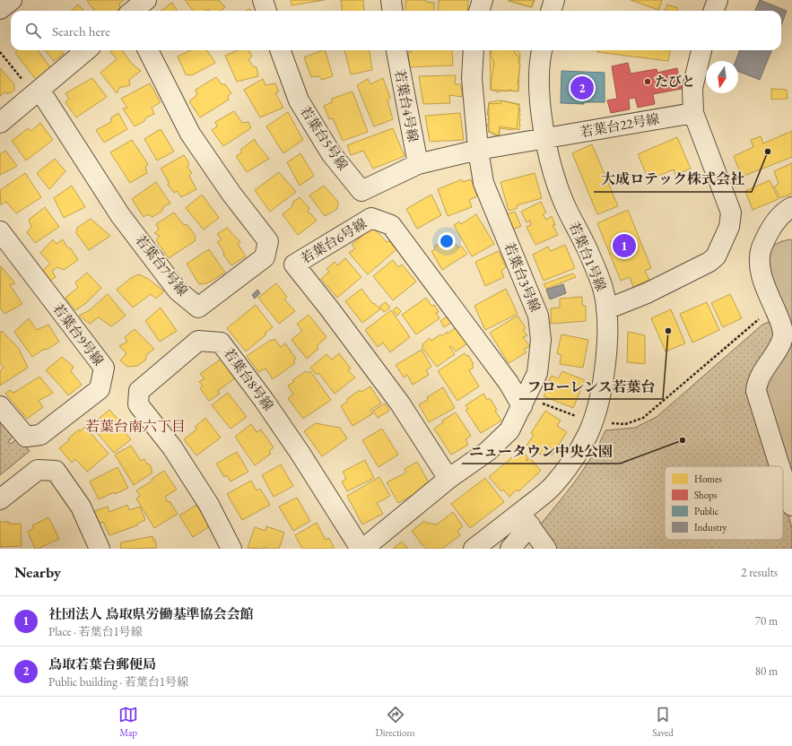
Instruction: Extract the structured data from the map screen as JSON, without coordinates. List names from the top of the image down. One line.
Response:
{"streets":{"street":["若葉台4号線","若葉台22号線","若葉台5号線","若葉台6号線","若葉台1号線","若葉台7号線","若葉台3号線","若葉台9号線","若葉台8号線"]},"crossings":[["若葉台4号線","若葉台5号線"],["若葉台22号線","若葉台1号線"],["若葉台5号線","若葉台3号線"],["若葉台6号線","若葉台3号線"],["若葉台3号線","若葉台8号線"]],"districts":["若葉台南六丁目"],"places":["たびと","大成ロテック株式会社","フローレンス若葉台","ニュータウン中央公園"],"legend":["Homes","Shops","Public","Industry"],"north":"bottom","page":{"search":"Search here","pins":["2","1"],"heading":["Nearby","2 results"],"list":[{"mark":"1","name":"社団法人 鳥取県労働基準協会会館","note":"Place · 若葉台1号線","value":"70 m"},{"mark":"2","name":"鳥取若葉台郵便局","note":"Public building · 若葉台1号線","value":"80 m"}],"nav":["Map","Directions","Saved"]}}
